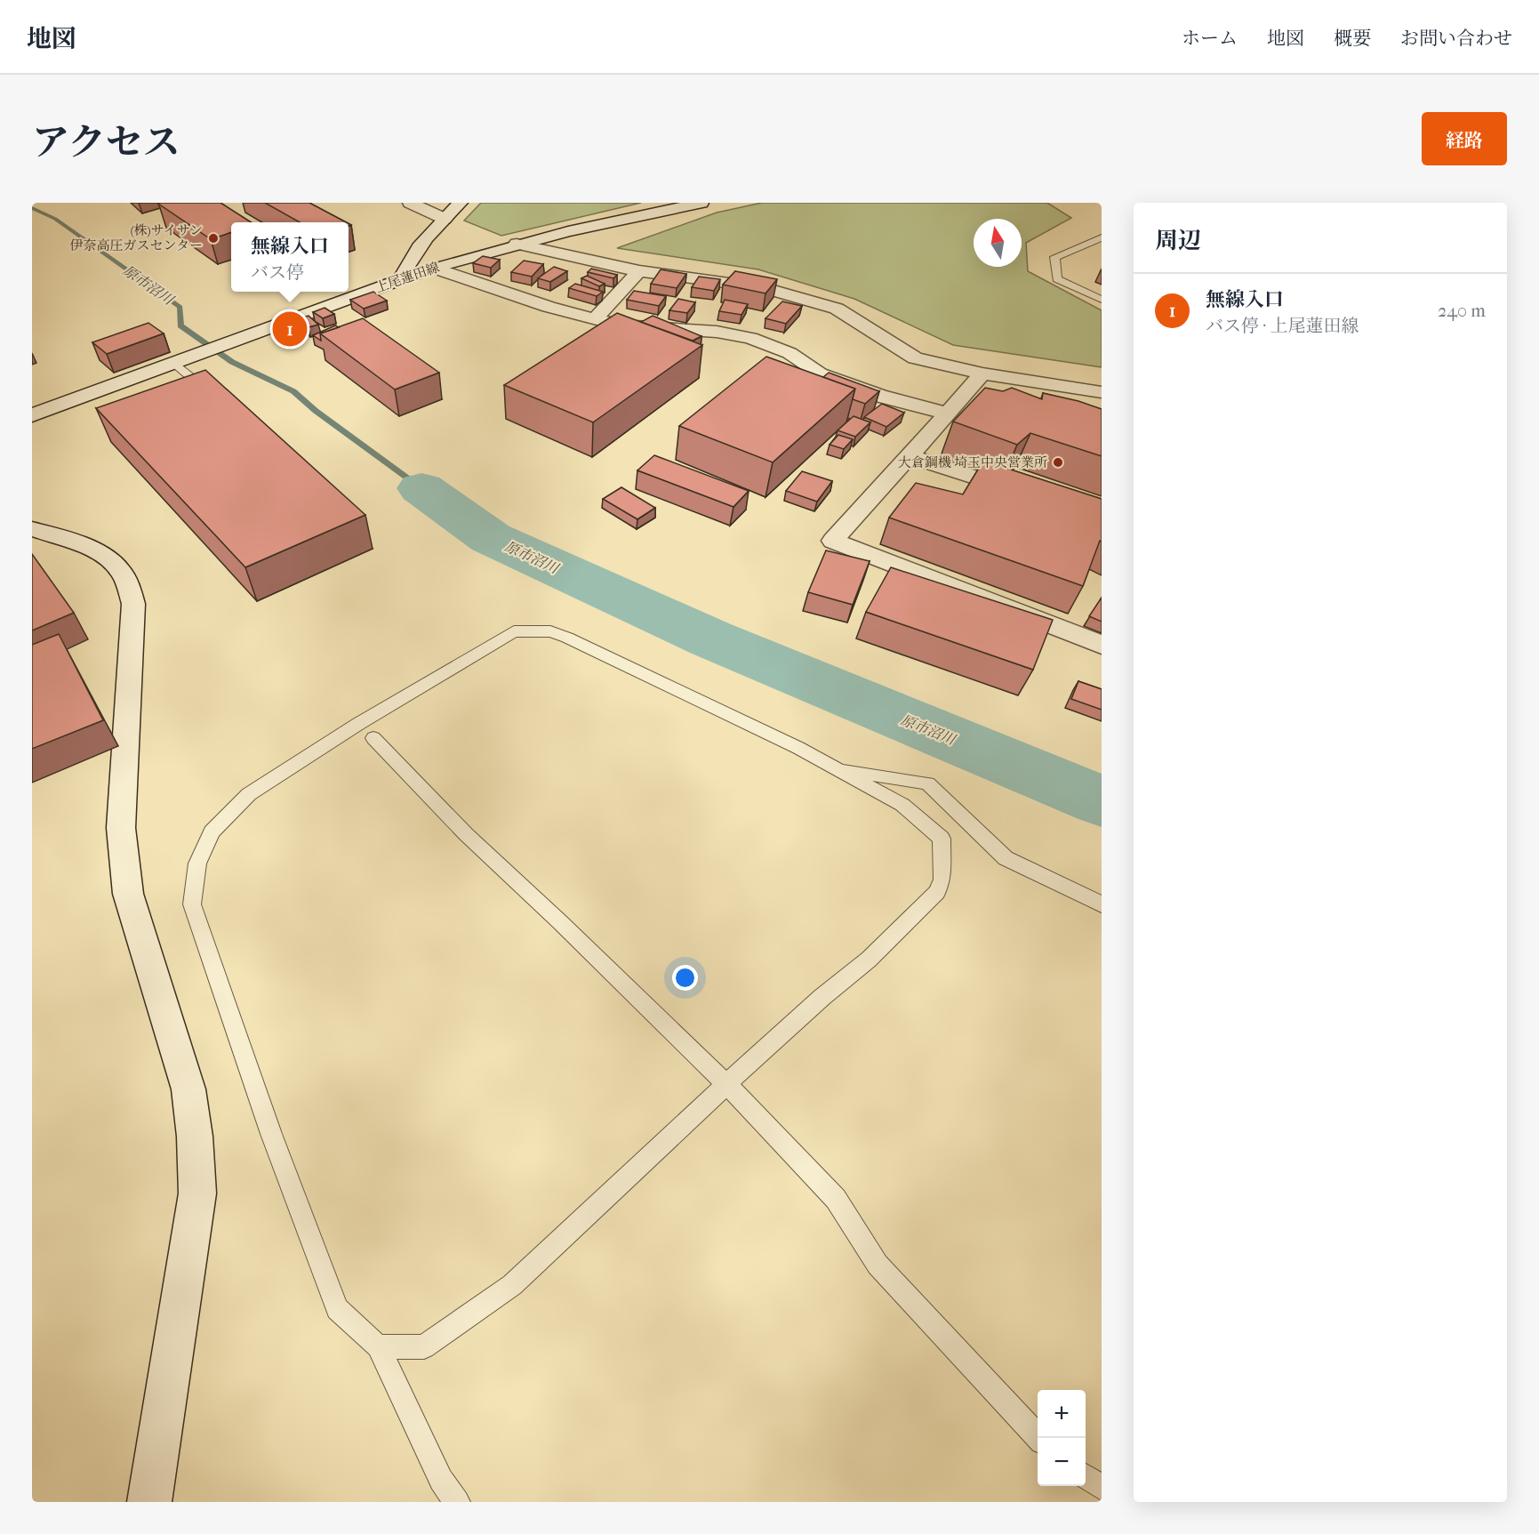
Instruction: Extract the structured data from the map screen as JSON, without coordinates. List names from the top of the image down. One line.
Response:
{"streets":{"street":["上尾蓮田線"]},"water":["原市沼川"],"places":["(株)サイサン 伊奈高圧ガスセンター","大倉鋼機 埼玉中央営業所"],"north":"top","page":{"header":"地図","nav":["ホーム","地図","概要","お問い合わせ"],"title":"アクセス","buttons":"経路","heading":"周辺","popup":["無線入口","バス停"],"list":[{"mark":"1","name":"無線入口","note":"バス停 · 上尾蓮田線","value":"240 m"}],"pins":"1","map_buttons":["+","−"]}}
